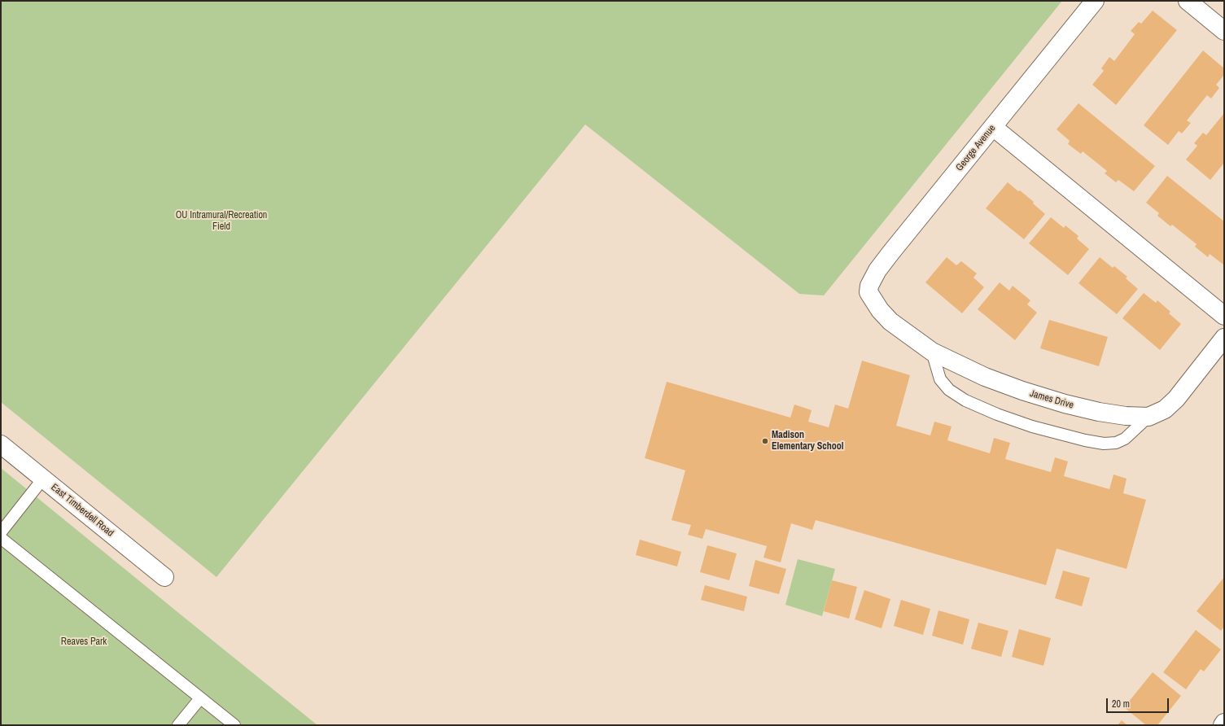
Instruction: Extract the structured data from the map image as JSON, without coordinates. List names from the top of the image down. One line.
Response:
{"streets":{"street":["George Avenue","James Drive","East Timberdell Road"]},"crossings":[["George Avenue","James Drive"]],"parks":["OU Intramural/Recreation Field","Reaves Park"],"places":["Madison Elementary School"],"scale_bar":"20 m"}
